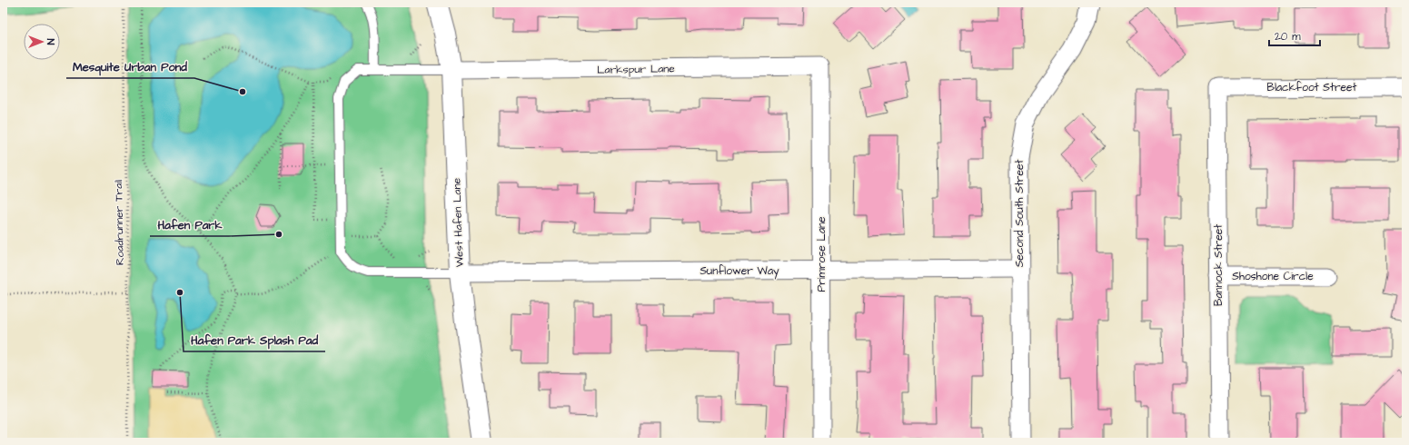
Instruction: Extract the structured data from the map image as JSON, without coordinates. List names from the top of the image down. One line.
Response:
{"streets":{"main road":["West Hafen Lane"],"street":["Larkspur Lane","Blackfoot Street","Second South Street","Primrose Lane","Bannock Street","Sunflower Way","Shoshone Circle"],"path":["Roadrunner Trail"]},"crossings":[["Larkspur Lane","West Hafen Lane"],["Larkspur Lane","Primrose Lane"],["Blackfoot Street","Bannock Street"],["Second South Street","Sunflower Way"],["West Hafen Lane","Sunflower Way"],["Primrose Lane","Sunflower Way"],["Bannock Street","Shoshone Circle"]],"places":["Mesquite Urban Pond","Hafen Park","Hafen Park Splash Pad"],"scale_bar":"20 m","north":"right"}
